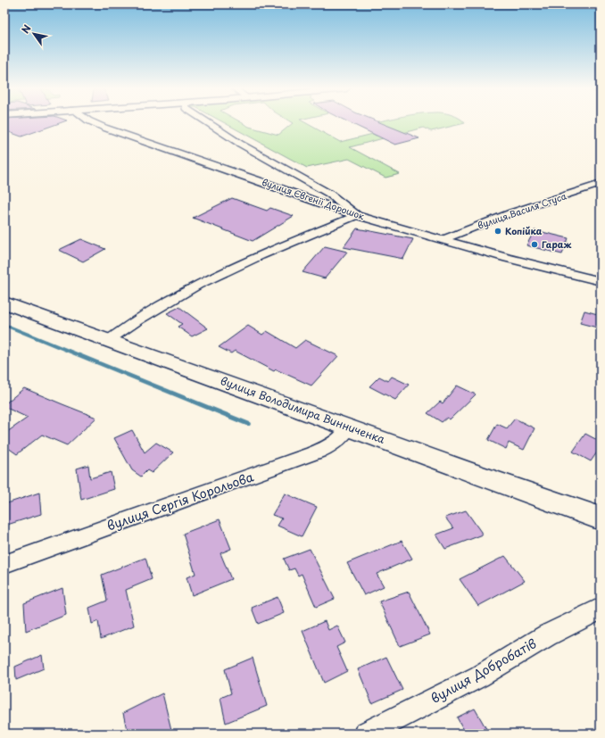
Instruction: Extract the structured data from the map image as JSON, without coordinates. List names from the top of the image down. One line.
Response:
{"streets":{"main road":["вулиця Володимира Винниченка"],"street":["вулиця Євгенії Дорошок","вулиця Василя Стуса","вулиця Сергія Корольова","вулиця Добробатів"]},"crossings":[["вулиця Євгенії Дорошок","вулиця Василя Стуса"],["вулиця Володимира Винниченка","вулиця Сергія Корольова"]],"places":["Копійка","Гараж"],"north":"top left"}
